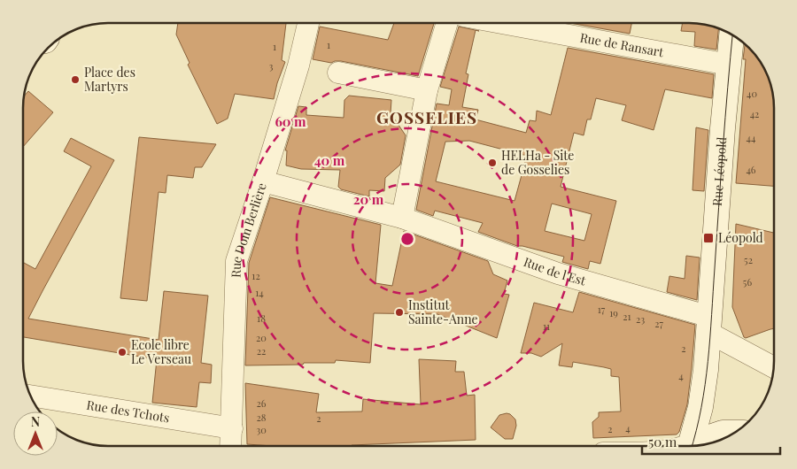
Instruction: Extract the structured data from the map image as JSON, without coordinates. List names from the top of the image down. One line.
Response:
{"streets":{"main road":["Rue Léopold"],"street":["Rue de Ransart","Rue Dom Berlière","Rue de l'Est","Rue des Tchots"]},"crossings":[["Rue de Ransart","Rue Léopold"],["Rue Léopold","Rue de l'Est"],["Rue Dom Berlière","Rue de l'Est"],["Rue Dom Berlière","Rue des Tchots"]],"districts":["GOSSELIES"],"places":{"other":["Place des Martyrs","HELHa - Site de Gosselies","Institut Sainte-Anne","Ecole libre Le Verseau"],"transit":["Léopold"]},"house_numbers":["1","1","3","40","42","44","46","52","12","56","14","17","19","21","18","23","27","11","20","2","22","4","26","28","2","4","2","30"],"scale_bar":"50 m","north":"top","rings":["60 m","40 m","20 m"]}
